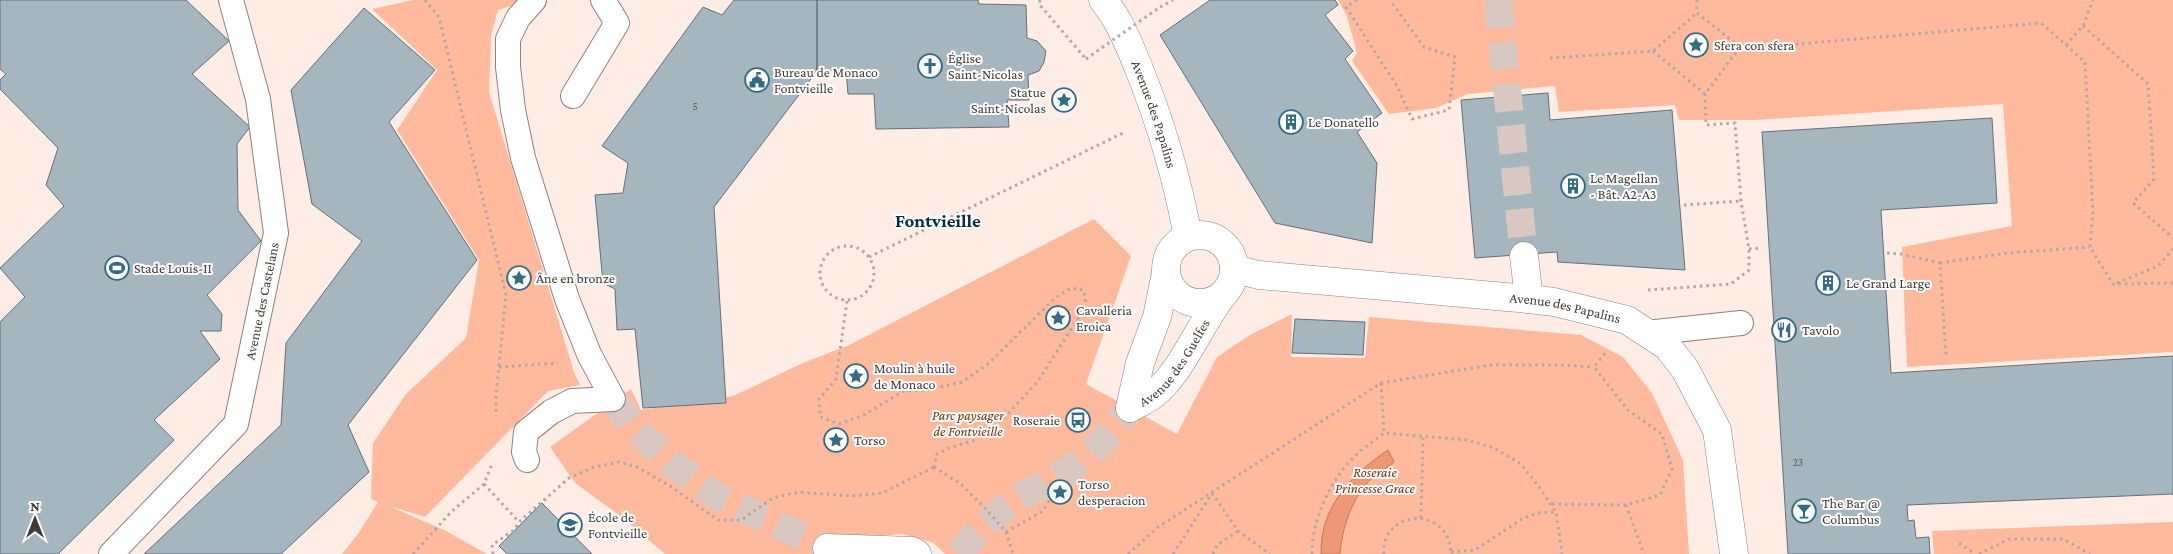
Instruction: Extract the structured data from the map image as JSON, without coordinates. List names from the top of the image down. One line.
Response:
{"streets":{"street":["Avenue des Papalins","Avenue des Guelfes"],"lane":["Avenue des Castelans"]},"crossings":[["Avenue des Papalins","Avenue des Guelfes"]],"districts":["Fontvieille"],"parks":["Parc paysager de Fontvieille","Roseraie Princesse Grace"],"places":{"place":["Sfera con sfera","Statue Saint-Nicolas","Âne en bronze","Cavalleria Eroica","Moulin à huile de Monaco","Torso","Torso desperacion"],"church":["Église Saint-Nicolas"],"public building":["Bureau de Monaco Fontvieille"],"building":["Le Donatello","Le Magellan - Bât. A2-A3","Le Grand Large"],"sports":["Stade Louis-II"],"restaurant":["Tavolo"],"bus stop":["Roseraie"],"bar":["The Bar @ Columbus"],"school or university":["École de Fontvieille"]},"house_numbers":["5","23"],"north":"top"}
